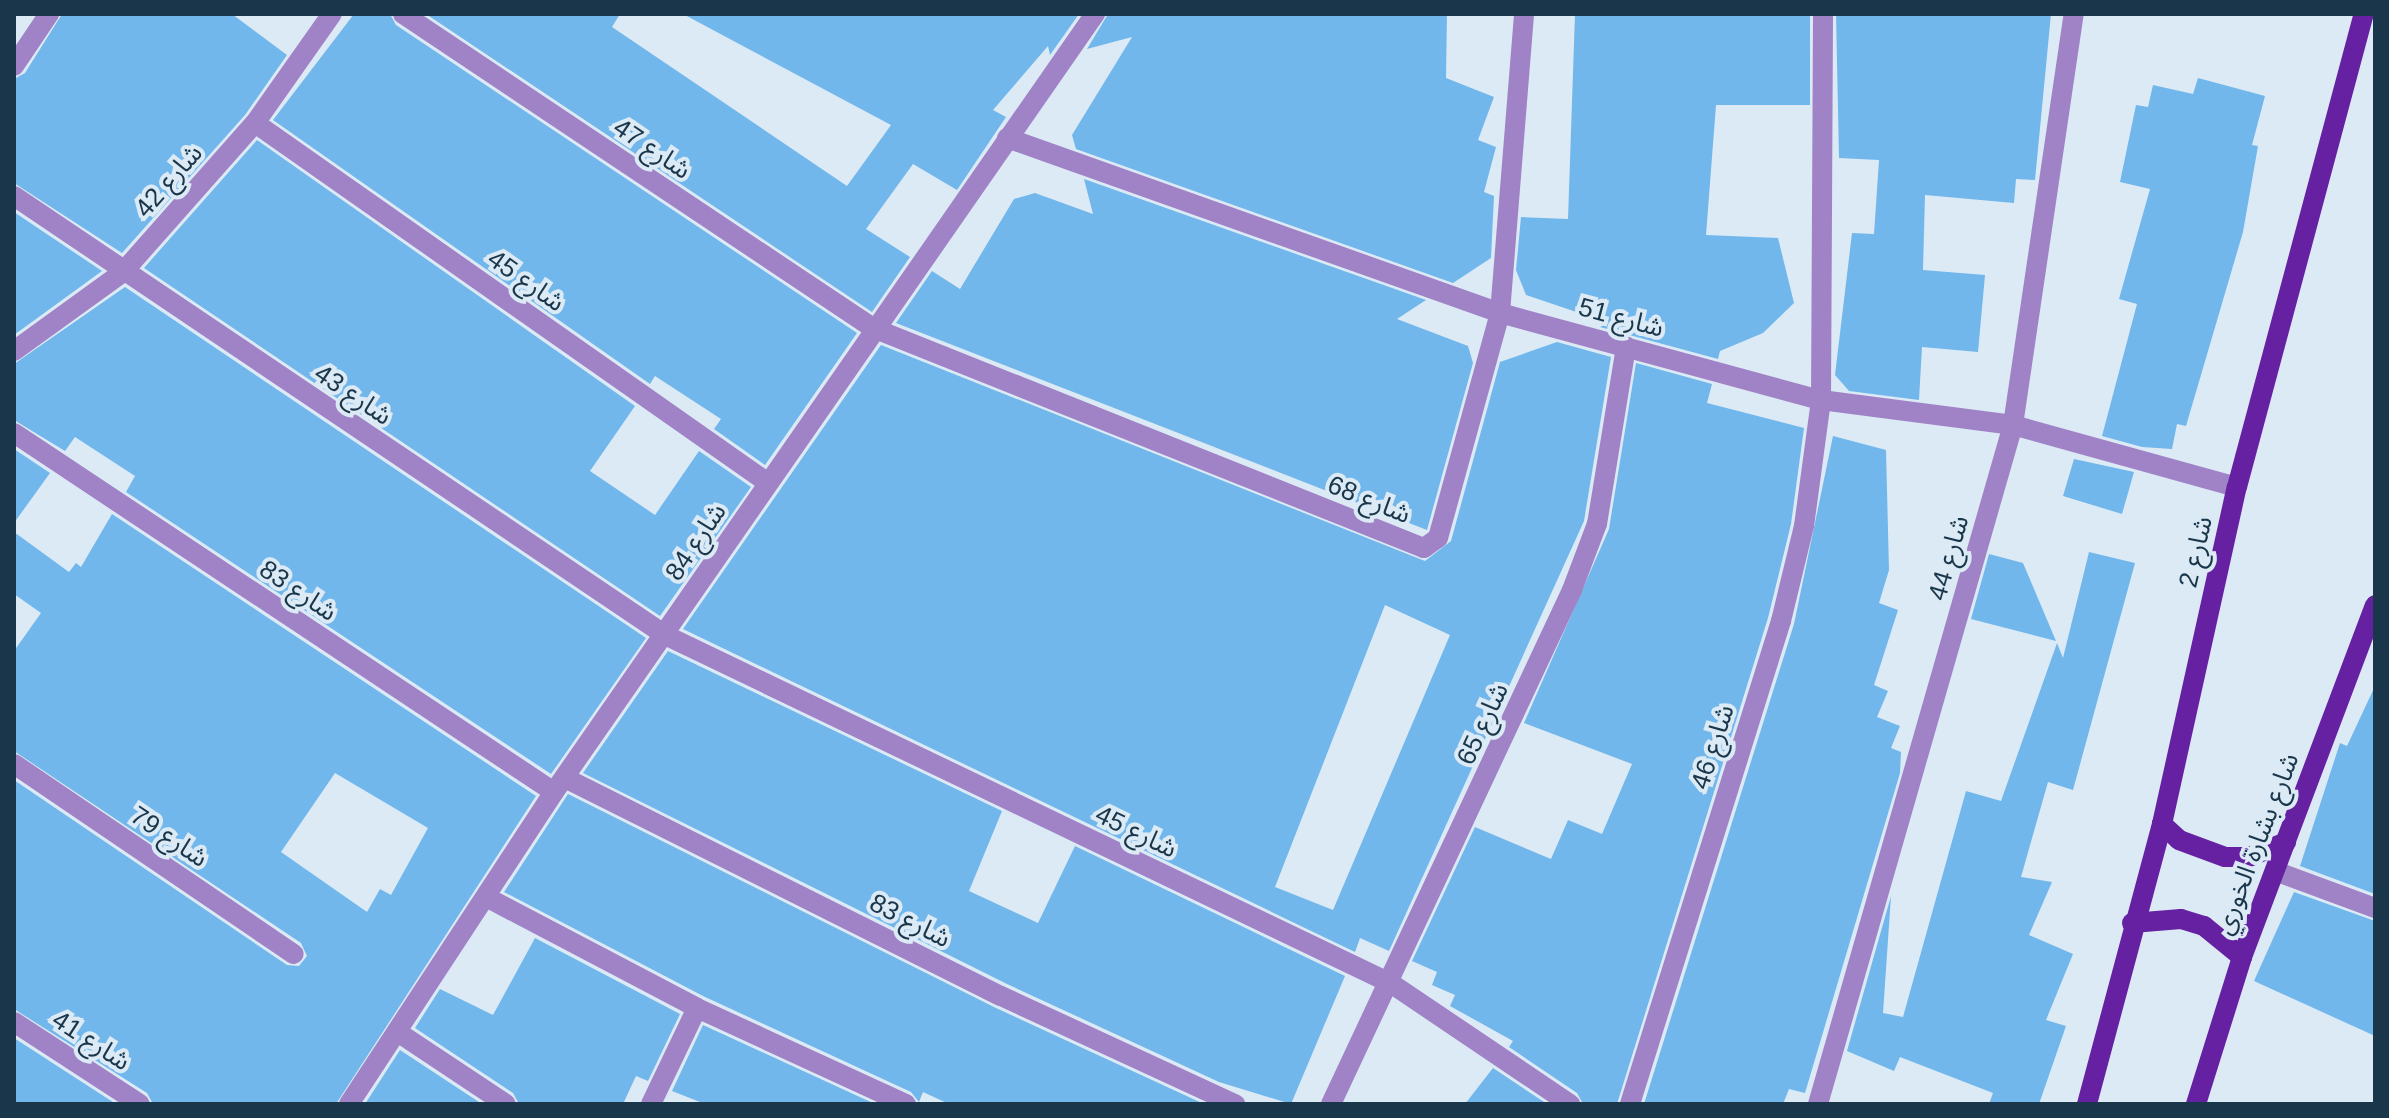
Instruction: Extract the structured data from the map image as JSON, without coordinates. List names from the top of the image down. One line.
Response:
{"streets":{"main road":["شارع 2","شارع بشارة الخوري"],"street":["شارع 47","شارع 42","شارع 45","شارع 51","شارع 43","شارع 68","شارع 84","شارع 44","شارع 83","شارع 65","شارع 46","شارع 79","شارع 41"]},"crossings":[["شارع 47","شارع 68"],["شارع 47","شارع 84"],["شارع 42","شارع 45"],["شارع 42","شارع 43"],["شارع 45","شارع 43"],["شارع 45","شارع 84"],["شارع 45","شارع 65"],["شارع 51","شارع 68"],["شارع 51","شارع 84"],["شارع 51","شارع 2"],["شارع 51","شارع 44"],["شارع 51","شارع 65"],["شارع 51","شارع 46"],["شارع 43","شارع 84"],["شارع 68","شارع 84"],["شارع 84","شارع 83"]]}
